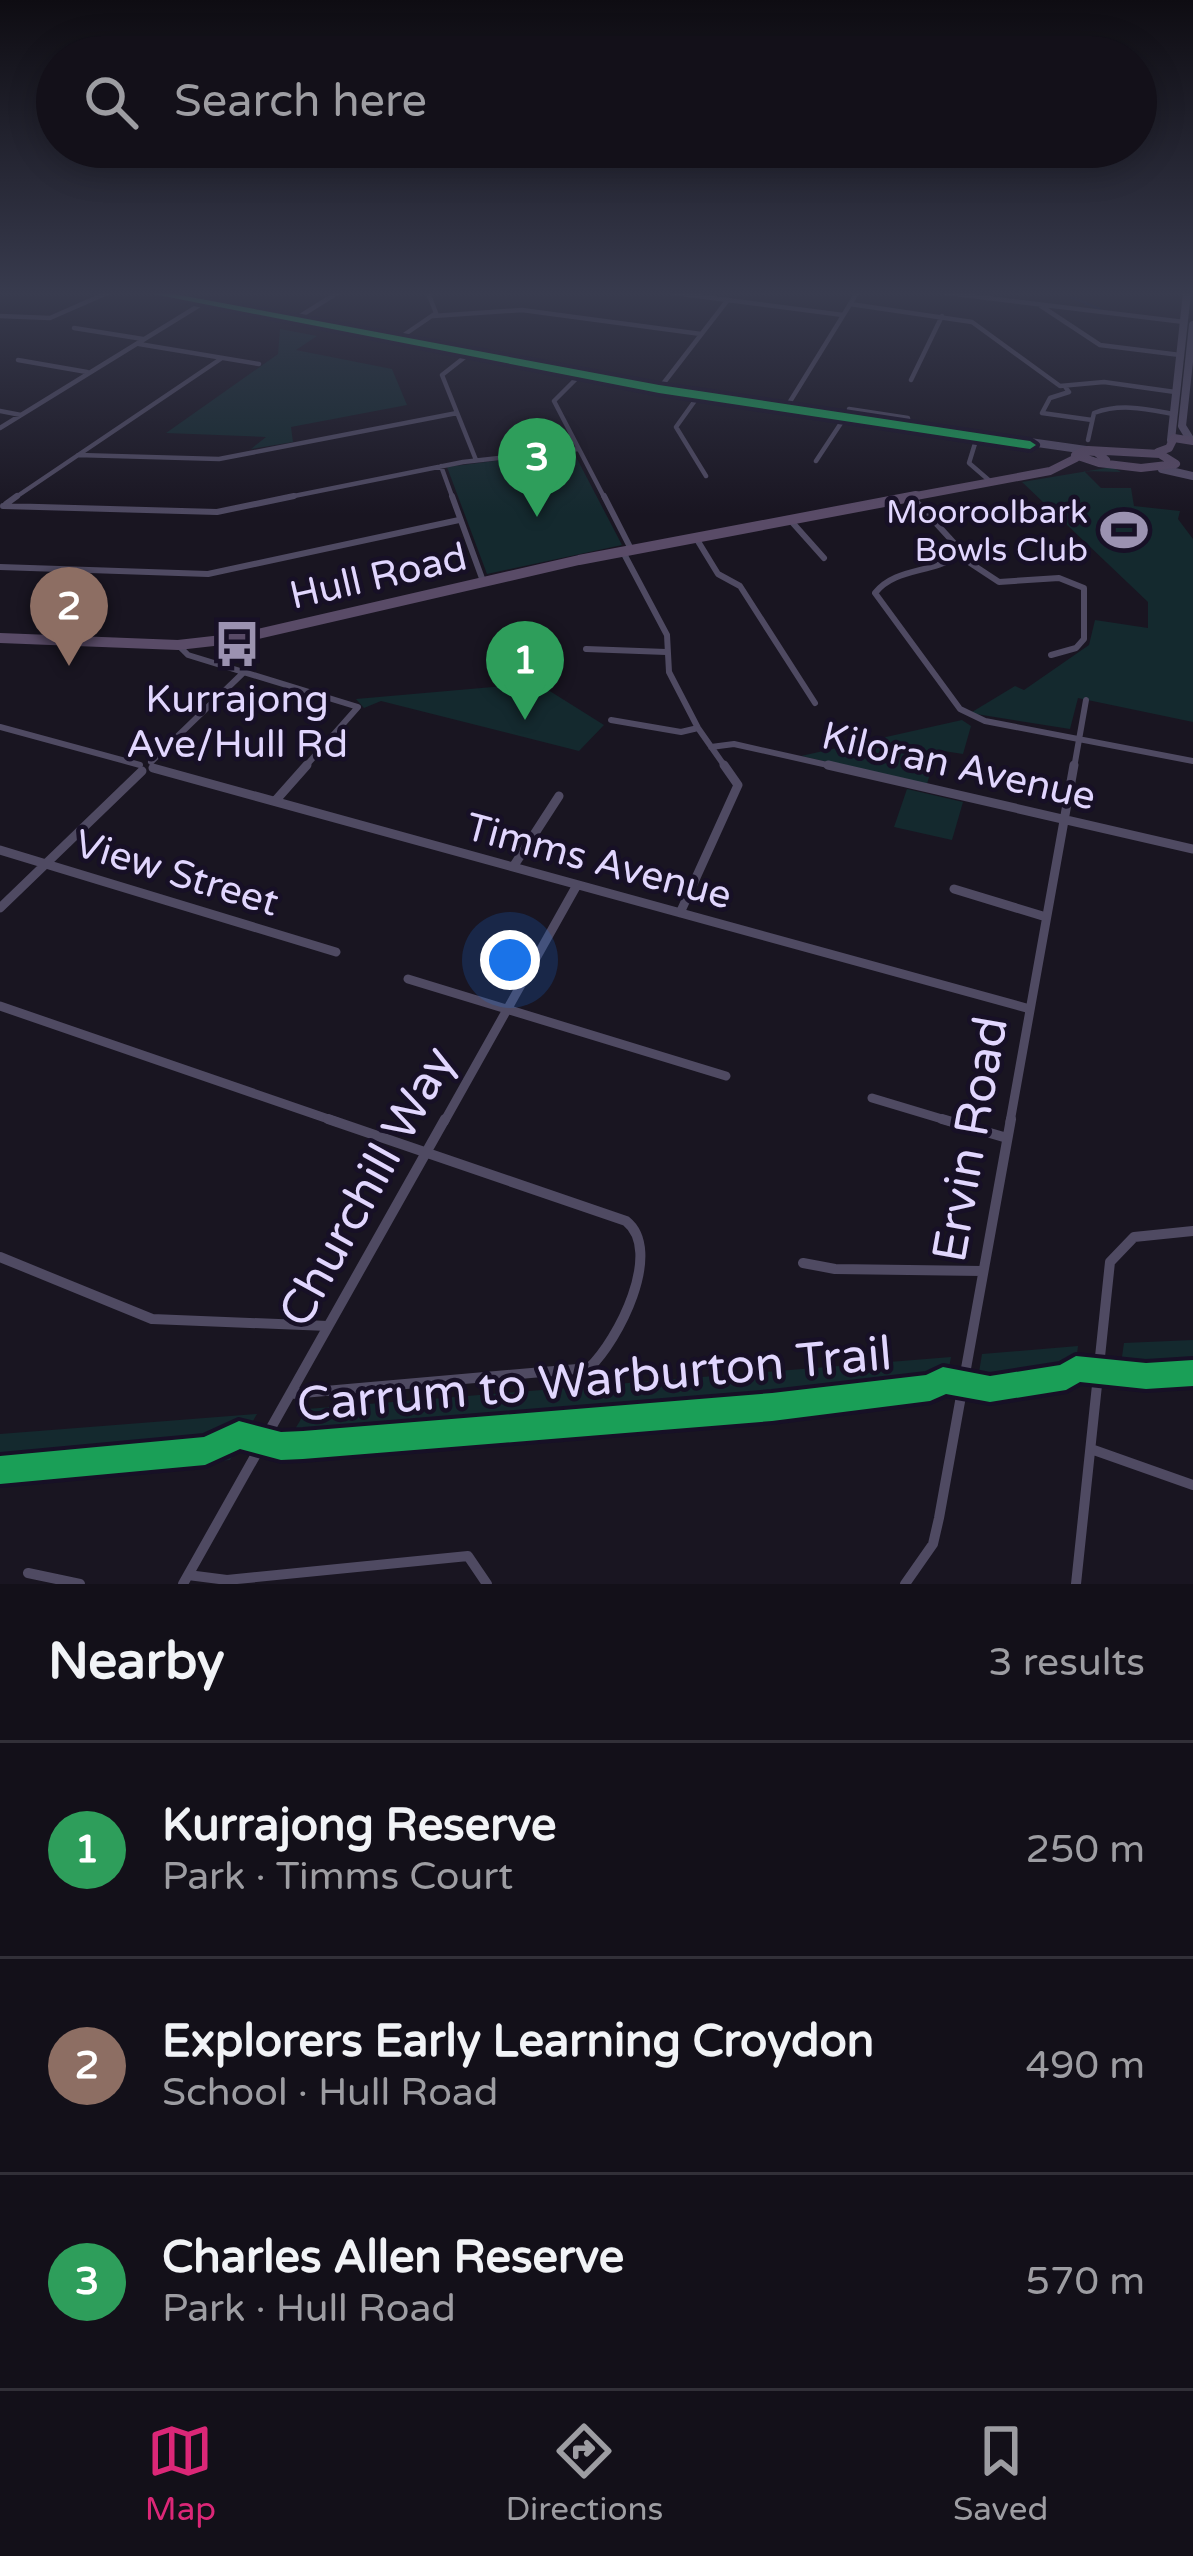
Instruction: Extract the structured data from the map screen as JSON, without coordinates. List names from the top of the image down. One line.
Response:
{"streets":{"main road":["Hull Road"],"street":["Kiloran Avenue","Timms Avenue","View Street","Ervin Road","Churchill Way"],"cycle path":["Carrum to Warburton Trail"]},"crossings":[["Kiloran Avenue","Ervin Road"],["Timms Avenue","Ervin Road"],["Timms Avenue","Churchill Way"]],"places":{"sports":["Mooroolbark Bowls Club"],"bus stop":["Kurrajong Ave/Hull Rd"]},"page":{"search":"Search here","pins":["3","2","1"],"heading":["Nearby","3 results"],"list":[{"mark":"1","name":"Kurrajong Reserve","note":"Park · Timms Court","value":"250 m"},{"mark":"2","name":"Explorers Early Learning Croydon","note":"School · Hull Road","value":"490 m"},{"mark":"3","name":"Charles Allen Reserve","note":"Park · Hull Road","value":"570 m"}],"nav":["Map","Directions","Saved"]}}
